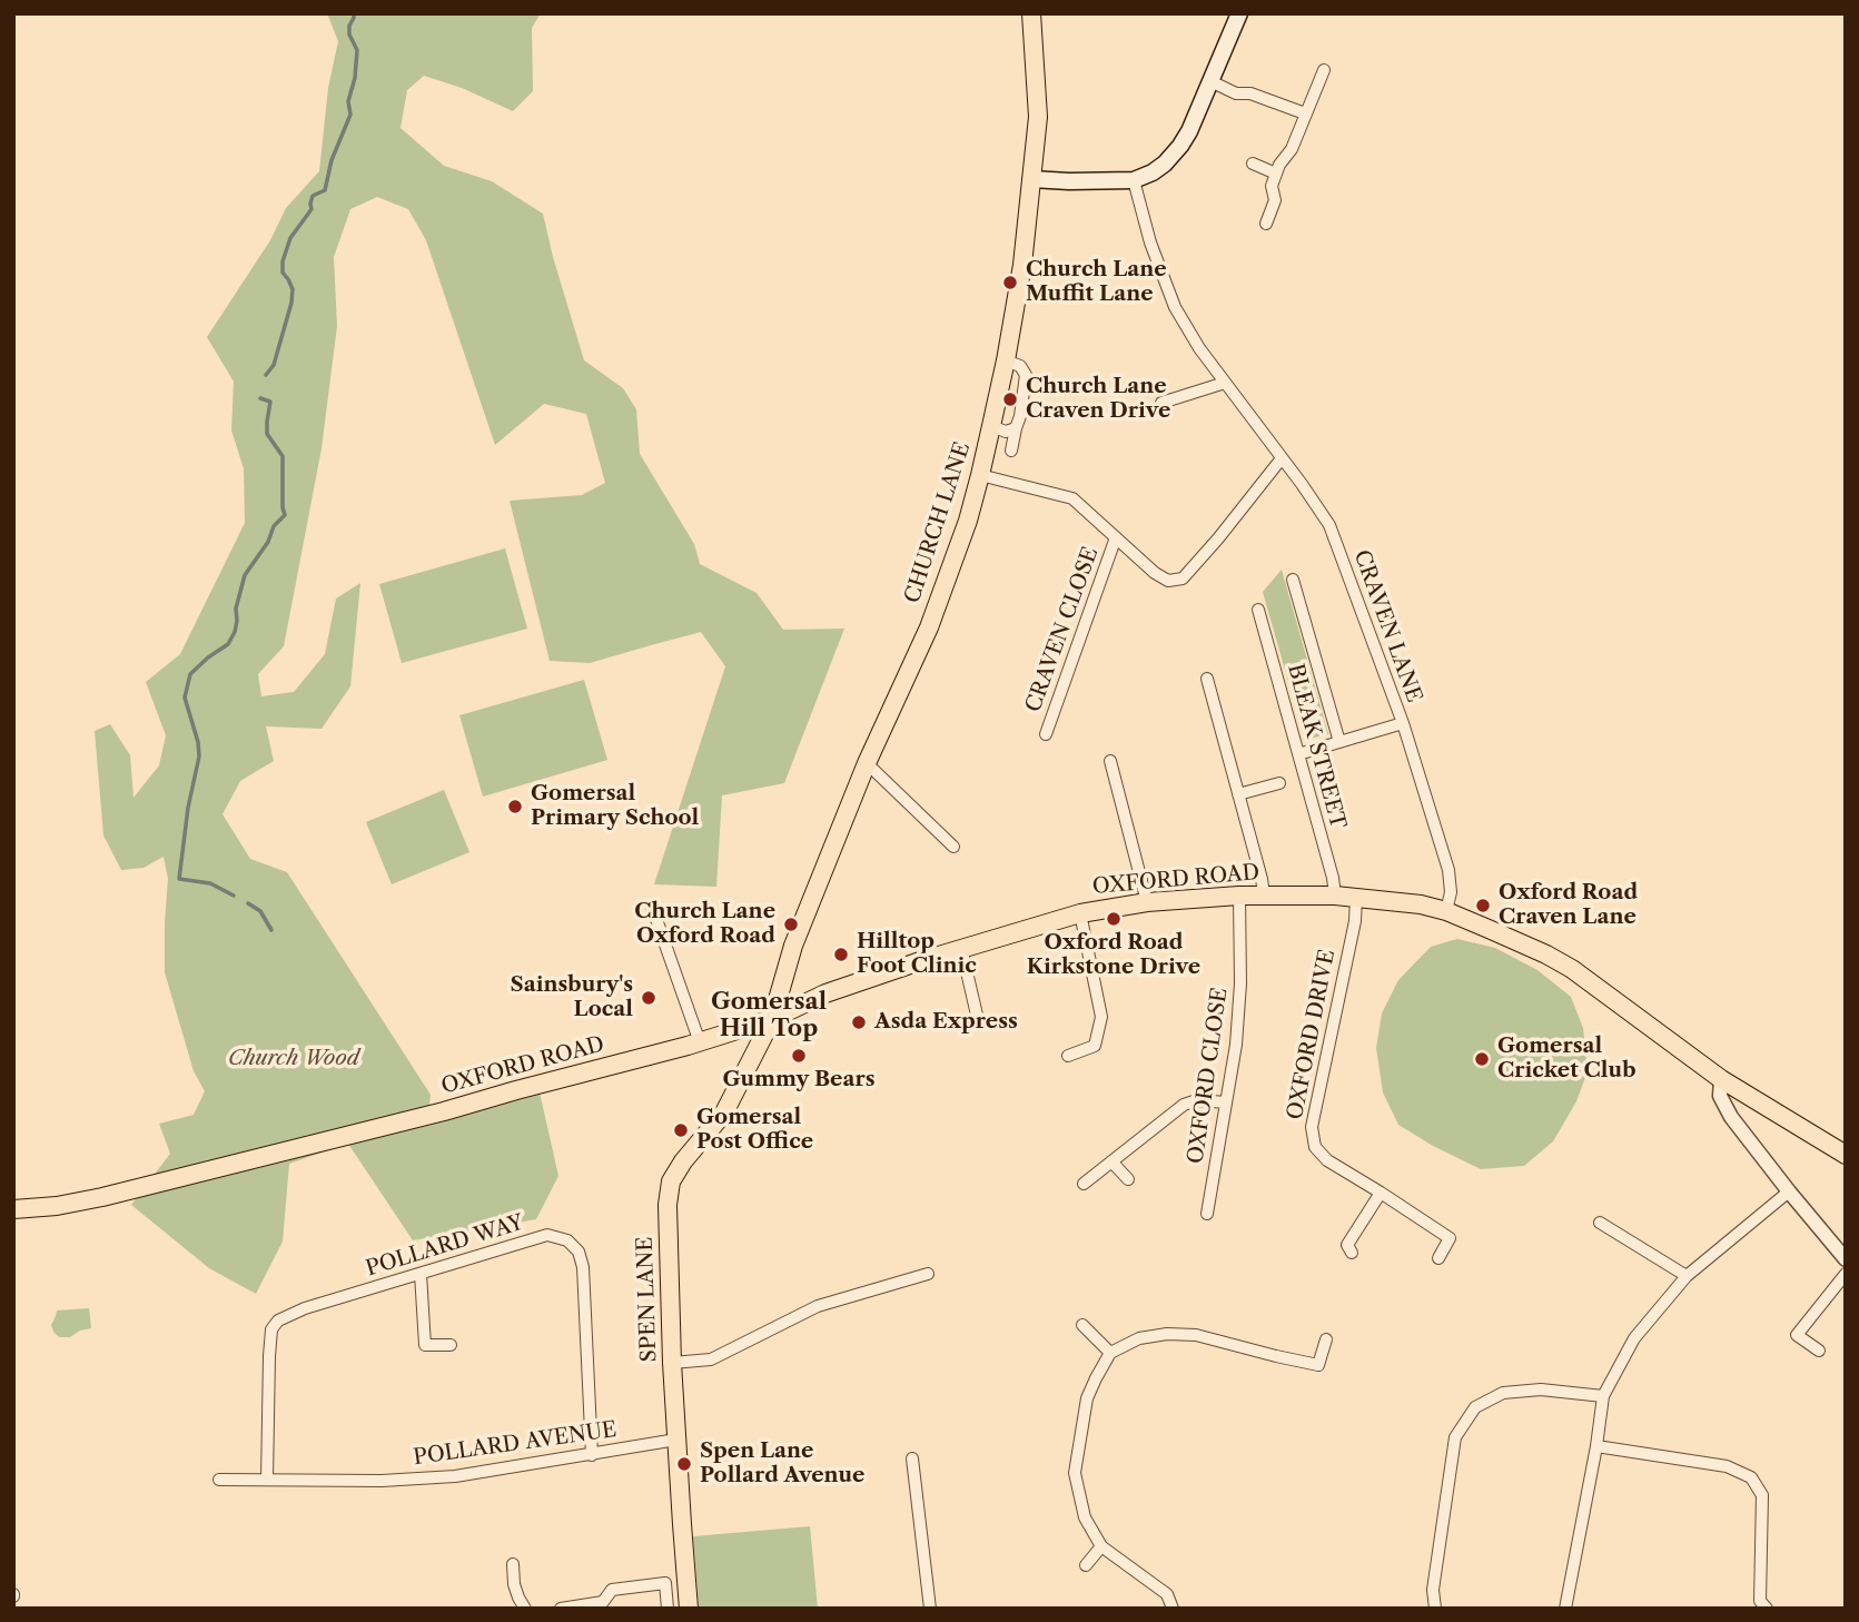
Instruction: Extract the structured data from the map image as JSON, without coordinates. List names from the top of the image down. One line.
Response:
{"streets":{"main road":["CHURCH LANE","OXFORD ROAD","SPEN LANE"],"street":["CRAVEN LANE","CRAVEN CLOSE","BLEAK STREET","OXFORD DRIVE","OXFORD CLOSE","POLLARD WAY","POLLARD AVENUE"]},"crossings":[["CHURCH LANE","OXFORD ROAD"],["CHURCH LANE","SPEN LANE"],["CRAVEN LANE","OXFORD ROAD"],["BLEAK STREET","OXFORD ROAD"],["OXFORD ROAD","OXFORD DRIVE"],["OXFORD ROAD","OXFORD CLOSE"],["OXFORD ROAD","SPEN LANE"],["POLLARD WAY","POLLARD AVENUE"],["SPEN LANE","POLLARD AVENUE"]],"districts":["Gomersal Hill Top"],"parks":["Church Wood"],"places":["Church Lane Muffit Lane","Church Lane Craven Drive","Gomersal Primary School","Oxford Road Craven Lane","Oxford Road Kirkstone Drive","Church Lane Oxford Road","Hilltop Foot Clinic","Sainsbury's Local","Asda Express","Gummy Bears","Gomersal Cricket Club","Gomersal Post Office","Spen Lane Pollard Avenue"]}
